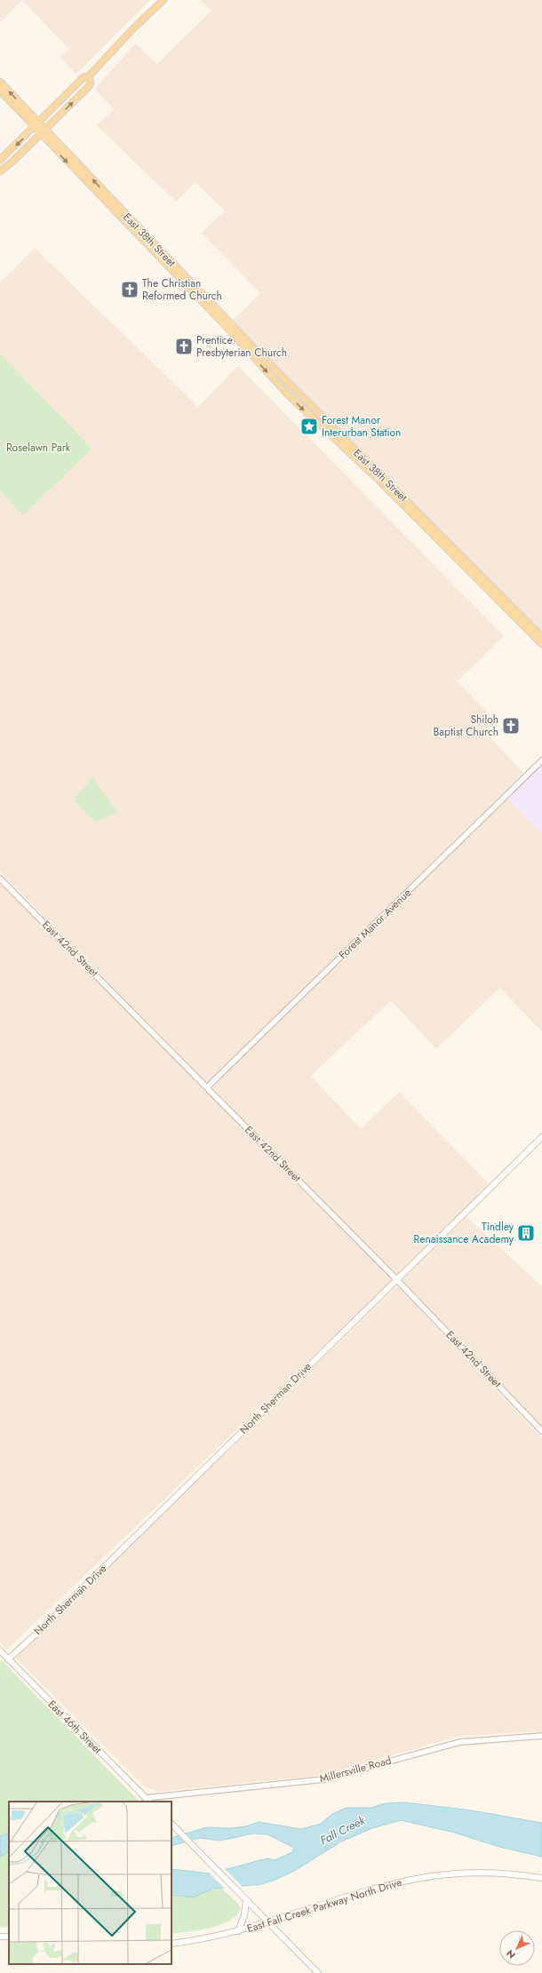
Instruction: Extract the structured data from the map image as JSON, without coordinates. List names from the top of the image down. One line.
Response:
{"streets":{"main road":["East 38th Street","North Sherman Drive","East 46th Street","East Fall Creek Parkway North Drive"],"street":["Forest Manor Avenue","East 42nd Street","Millersville Road"]},"crossings":[["Forest Manor Avenue","East 42nd Street"],["East 42nd Street","North Sherman Drive"],["North Sherman Drive","East 46th Street"],["East 46th Street","Millersville Road"]],"water":["Fall Creek"],"parks":["Roselawn Park"],"places":{"church":["The Christian Reformed Church","Prentice Presbyterian Church","Shiloh Baptist Church"],"place":["Forest Manor Interurban Station"],"building":["Tindley Renaissance Academy"]},"north":"bottom left"}
